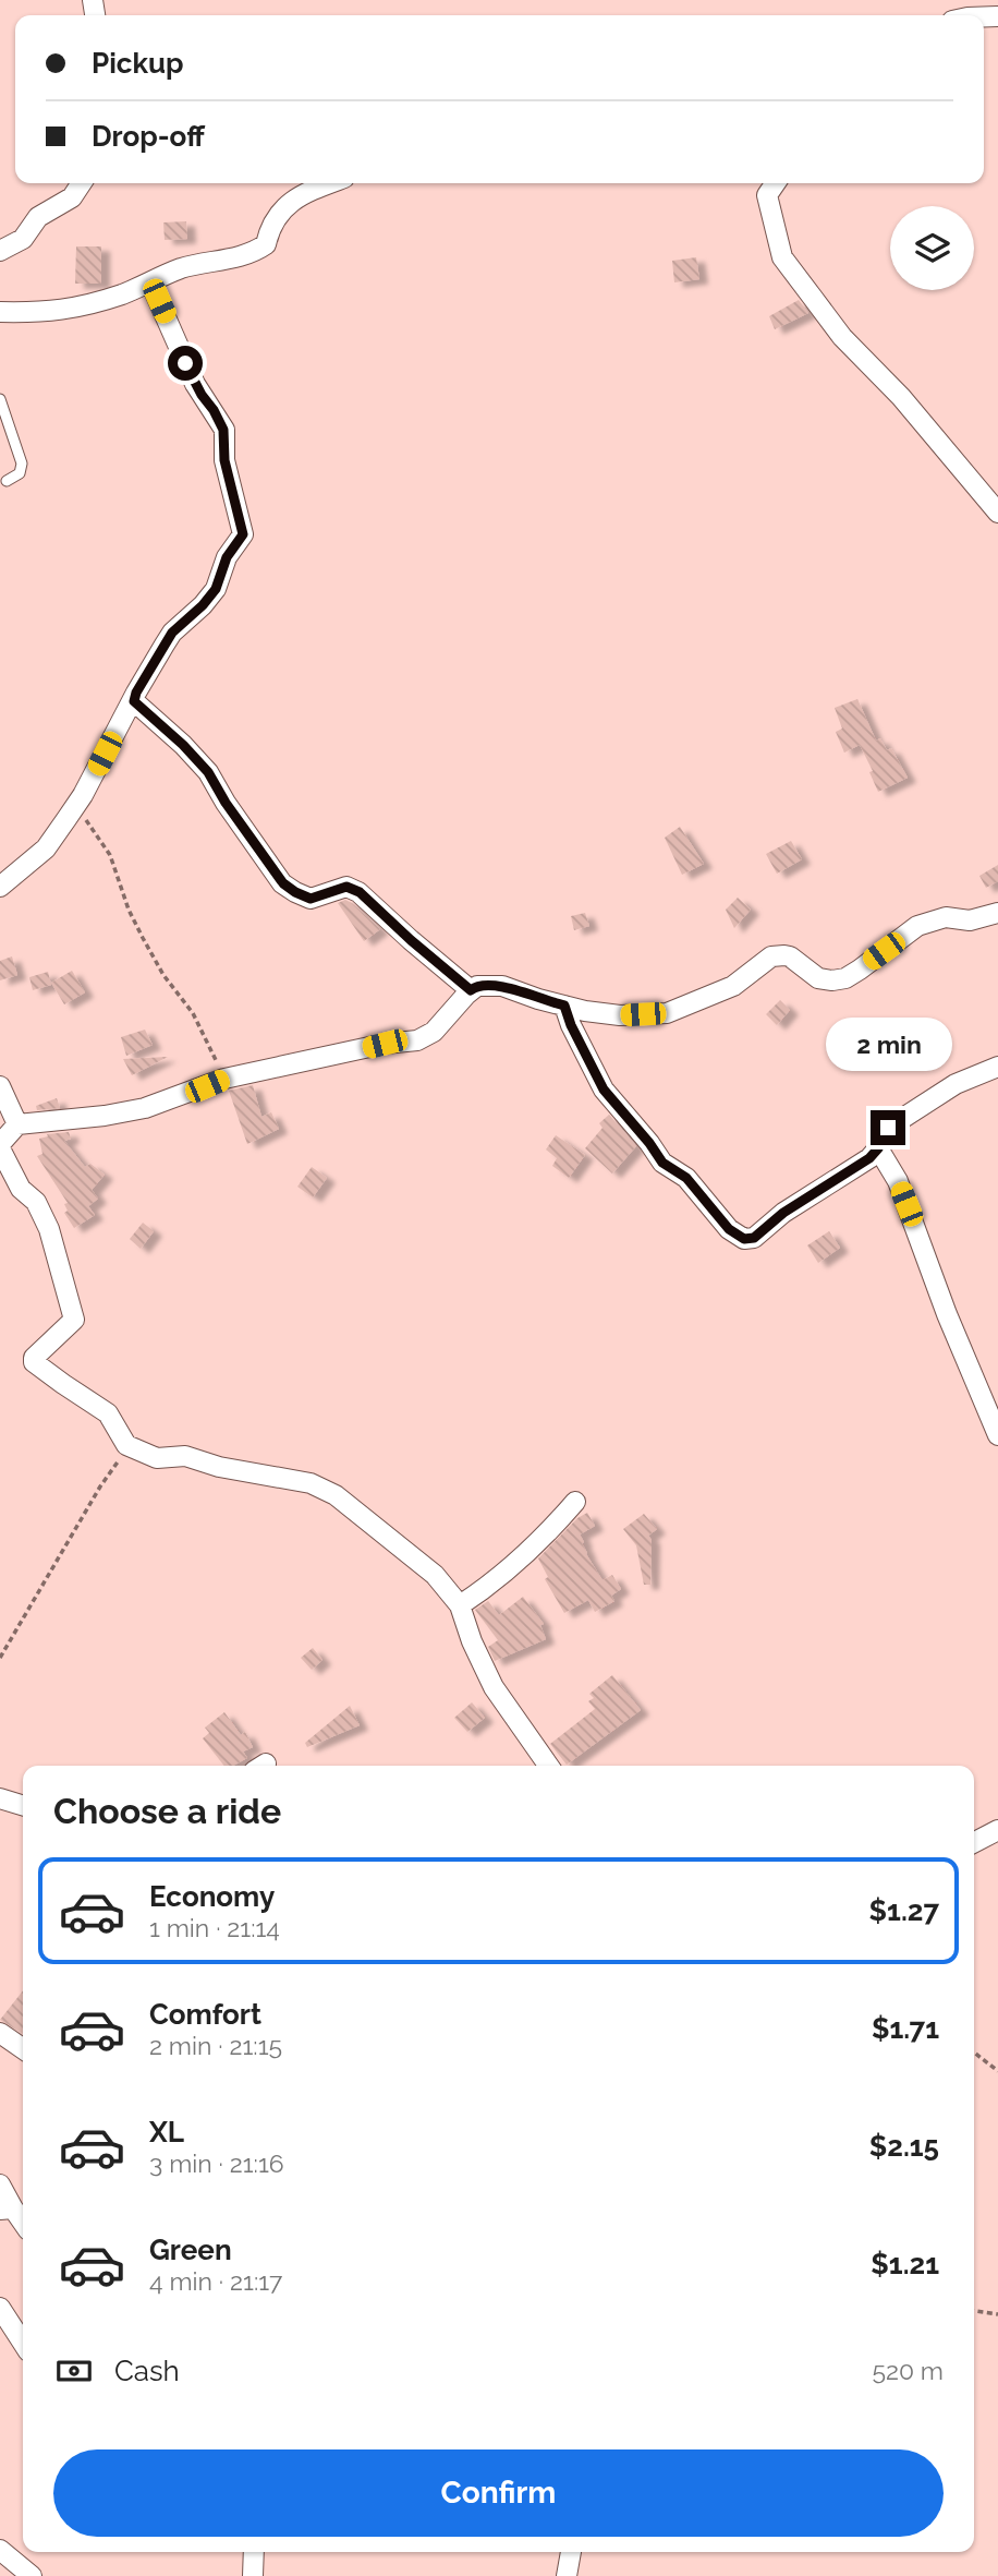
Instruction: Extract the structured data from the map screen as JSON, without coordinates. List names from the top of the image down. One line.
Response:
{"page":{"banner":["Pickup","Drop-off"],"bubble":"2 min","heading":"Choose a ride","list":[{"name":"Economy","note":"1 min · 21:14","value":"$1.27"},{"name":"Comfort","note":"2 min · 21:15","value":"$1.71"},{"name":"XL","note":"3 min · 21:16","value":"$2.15"},{"name":"Green","note":"4 min · 21:17","value":"$1.21"}],"pay":["Cash","520 m"],"buttons":"Confirm"}}
